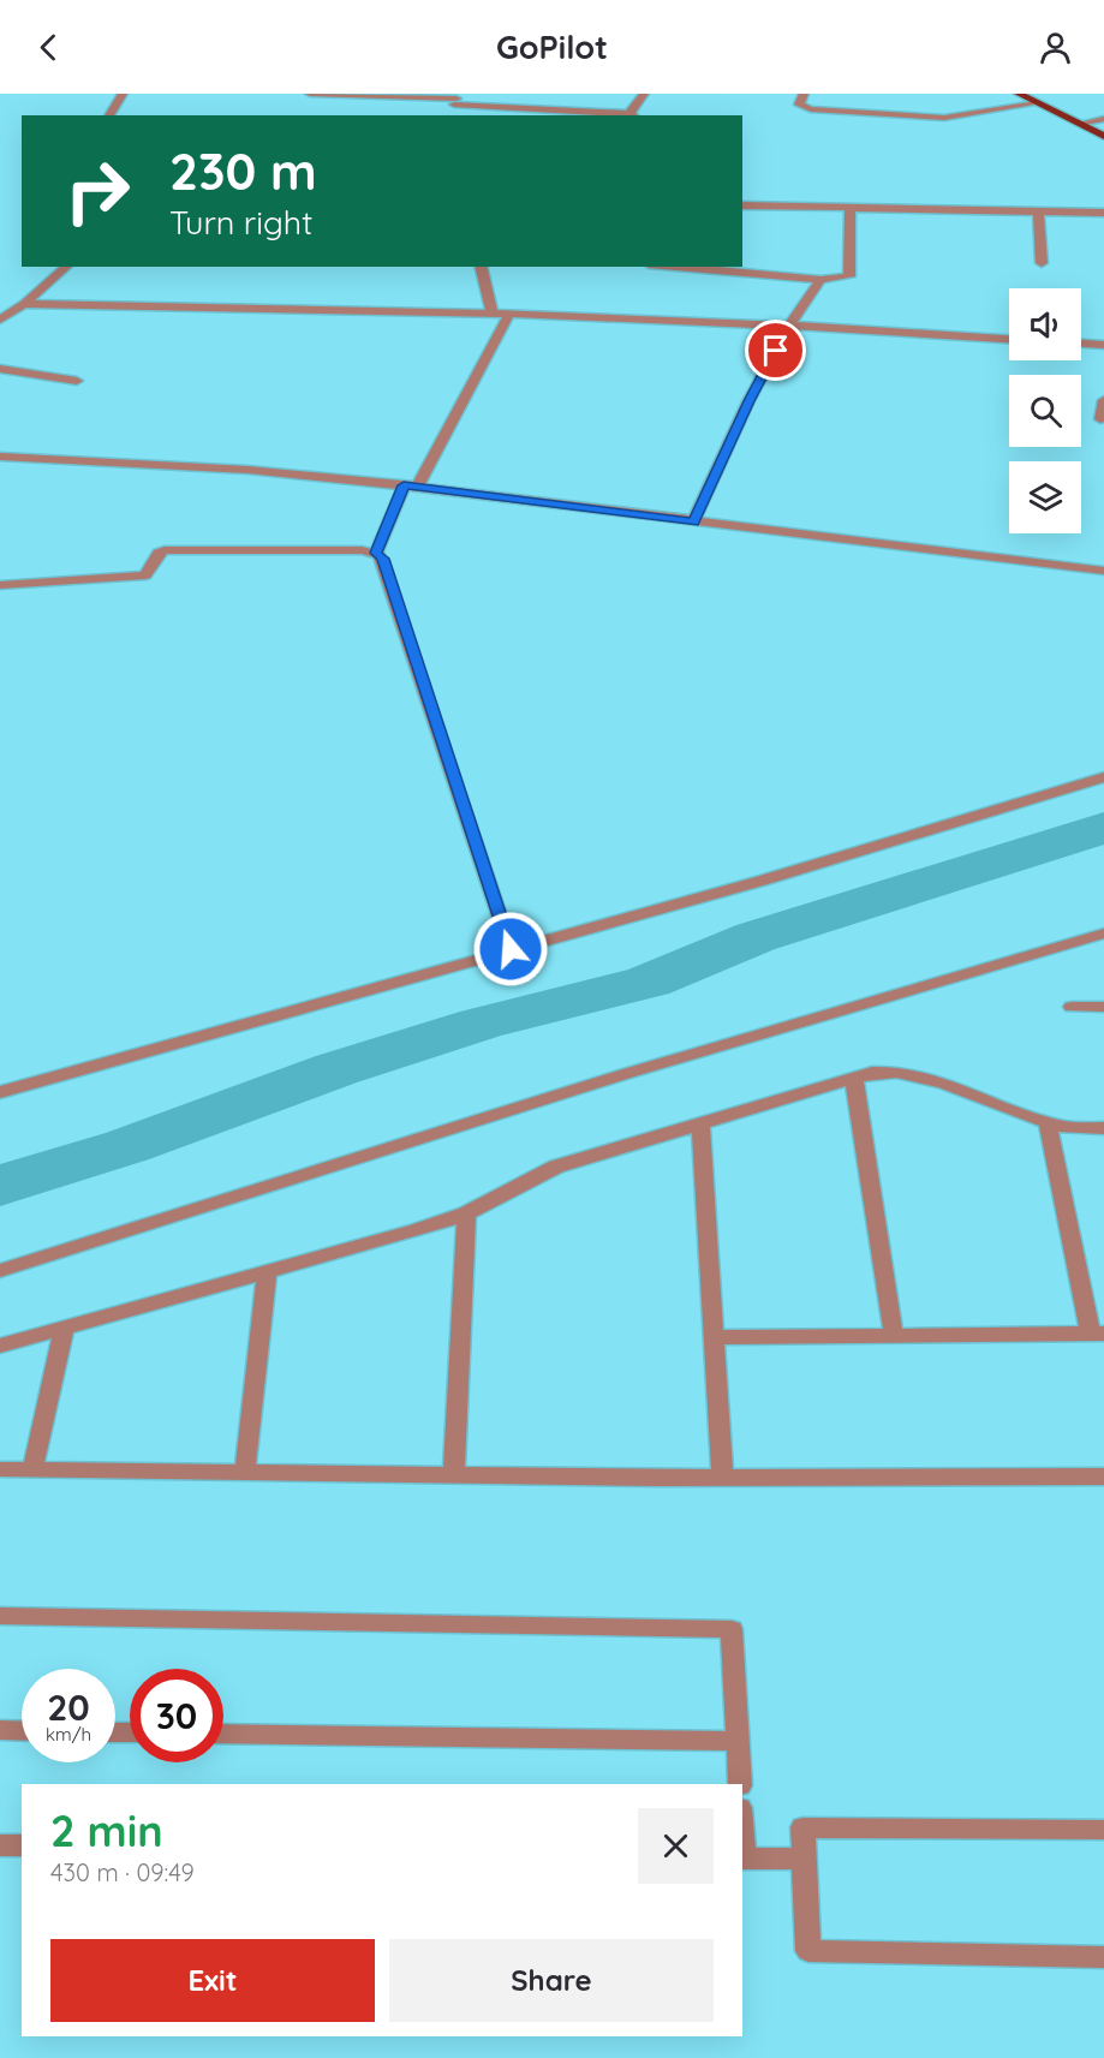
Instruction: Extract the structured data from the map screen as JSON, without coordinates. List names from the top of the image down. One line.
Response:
{"page":{"header":"GoPilot","turn":["230 m","Turn right"],"speed":"20 km/h","limit":"30","heading":["2 min","430 m · 09:49"],"buttons":["Exit","Share"]}}
